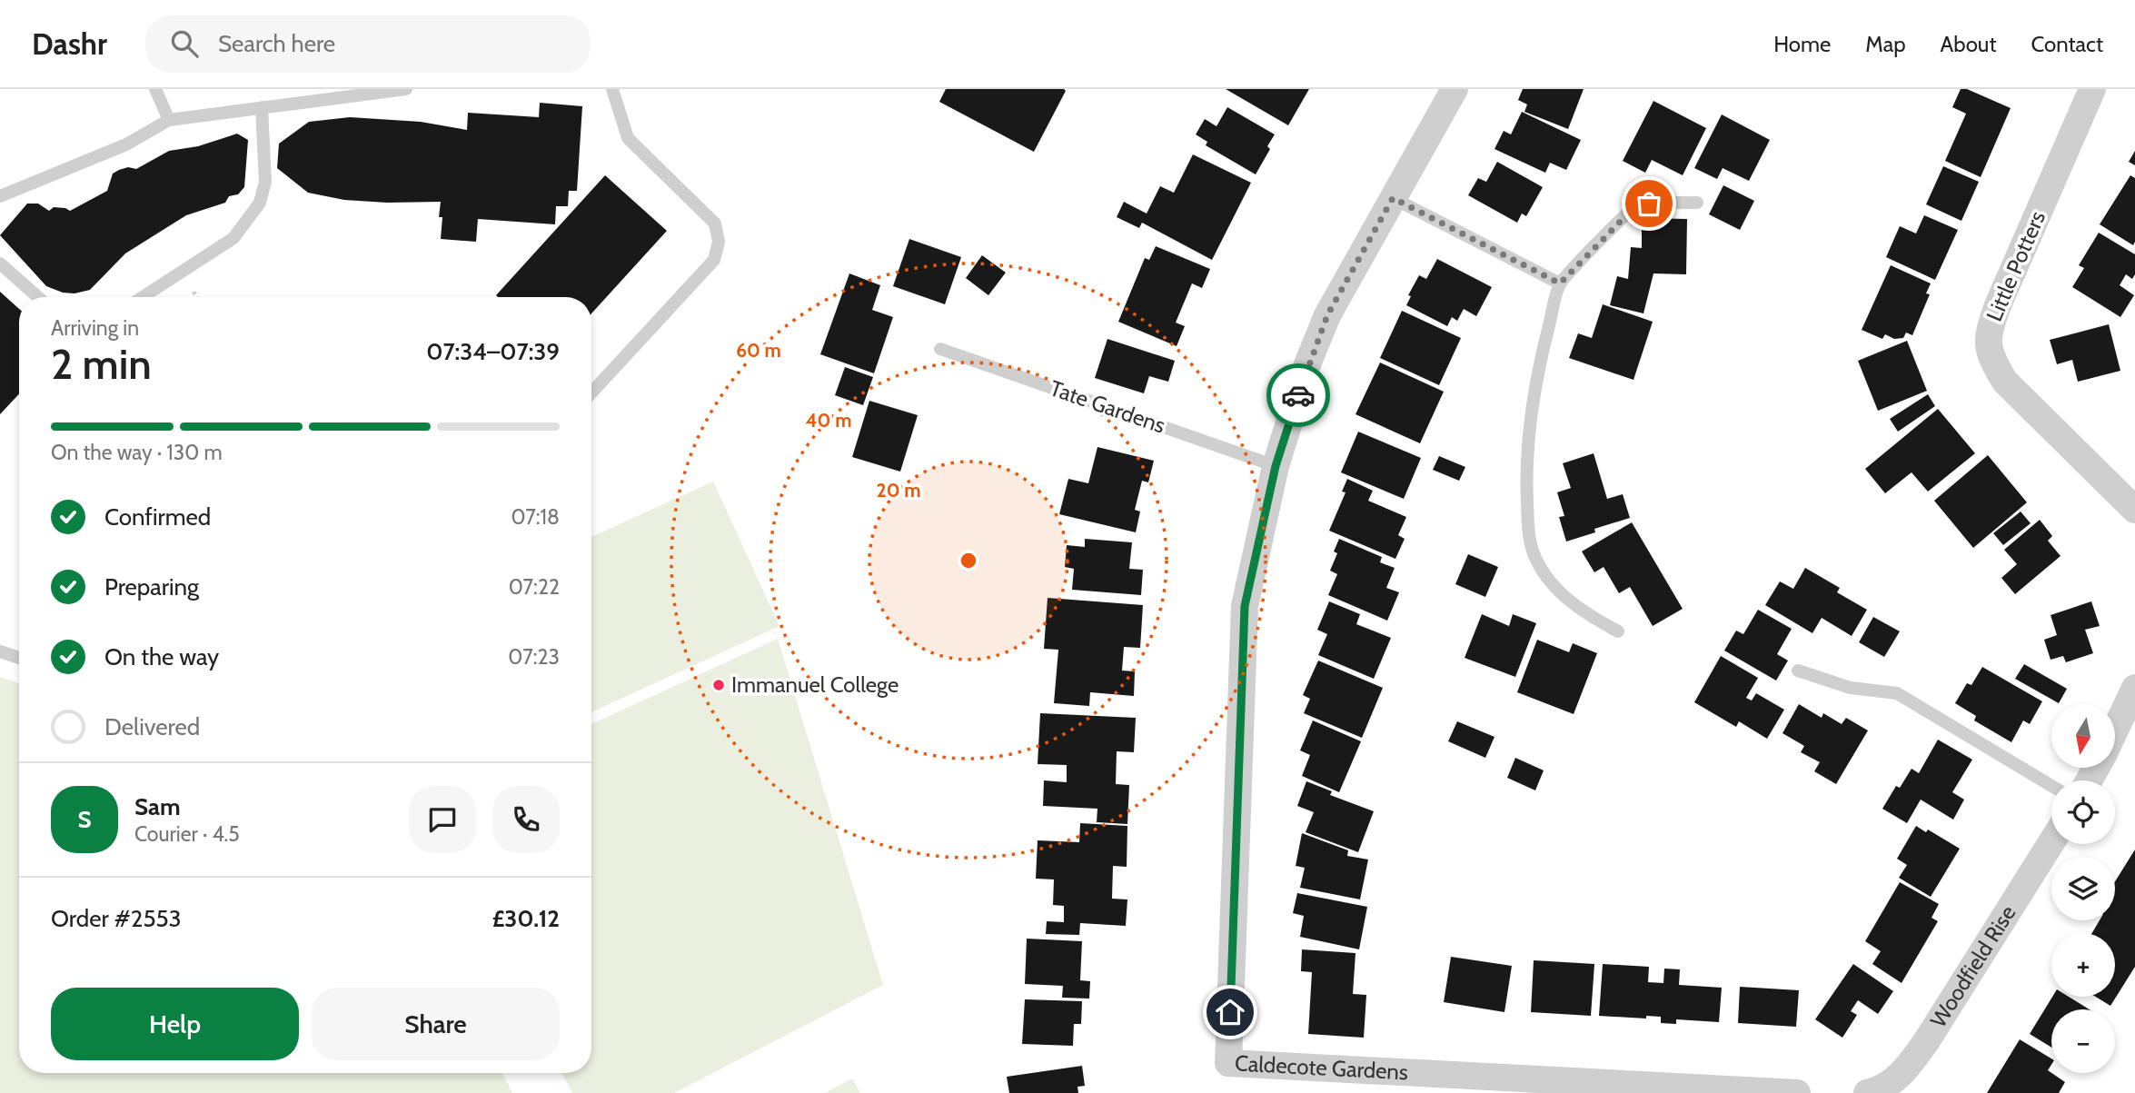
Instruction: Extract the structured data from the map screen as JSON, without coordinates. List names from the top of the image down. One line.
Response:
{"streets":{"street":["Little Potters","Woodfield Rise","Caldecote Gardens"],"lane":["Tate Gardens"]},"crossings":[["Tate Gardens","Caldecote Gardens"]],"places":["Immanuel College"],"north":"bottom","page":{"header":"Dashr","search":"Search here","nav":["Home","Map","About","Contact"],"heading":["2 min","Arriving in","07:34–07:39"],"panel":["Sam","Courier · 4.5","Order #2553","£30.12"],"bar":"On the way · 130 m","list":[["Confirmed","07:18"],["Preparing","07:22"],["On the way","07:23"],"Delivered"],"map_buttons":["+","−"],"round":"S","buttons":["Help","Share"]},"rings":["60 m","40 m","20 m"]}
